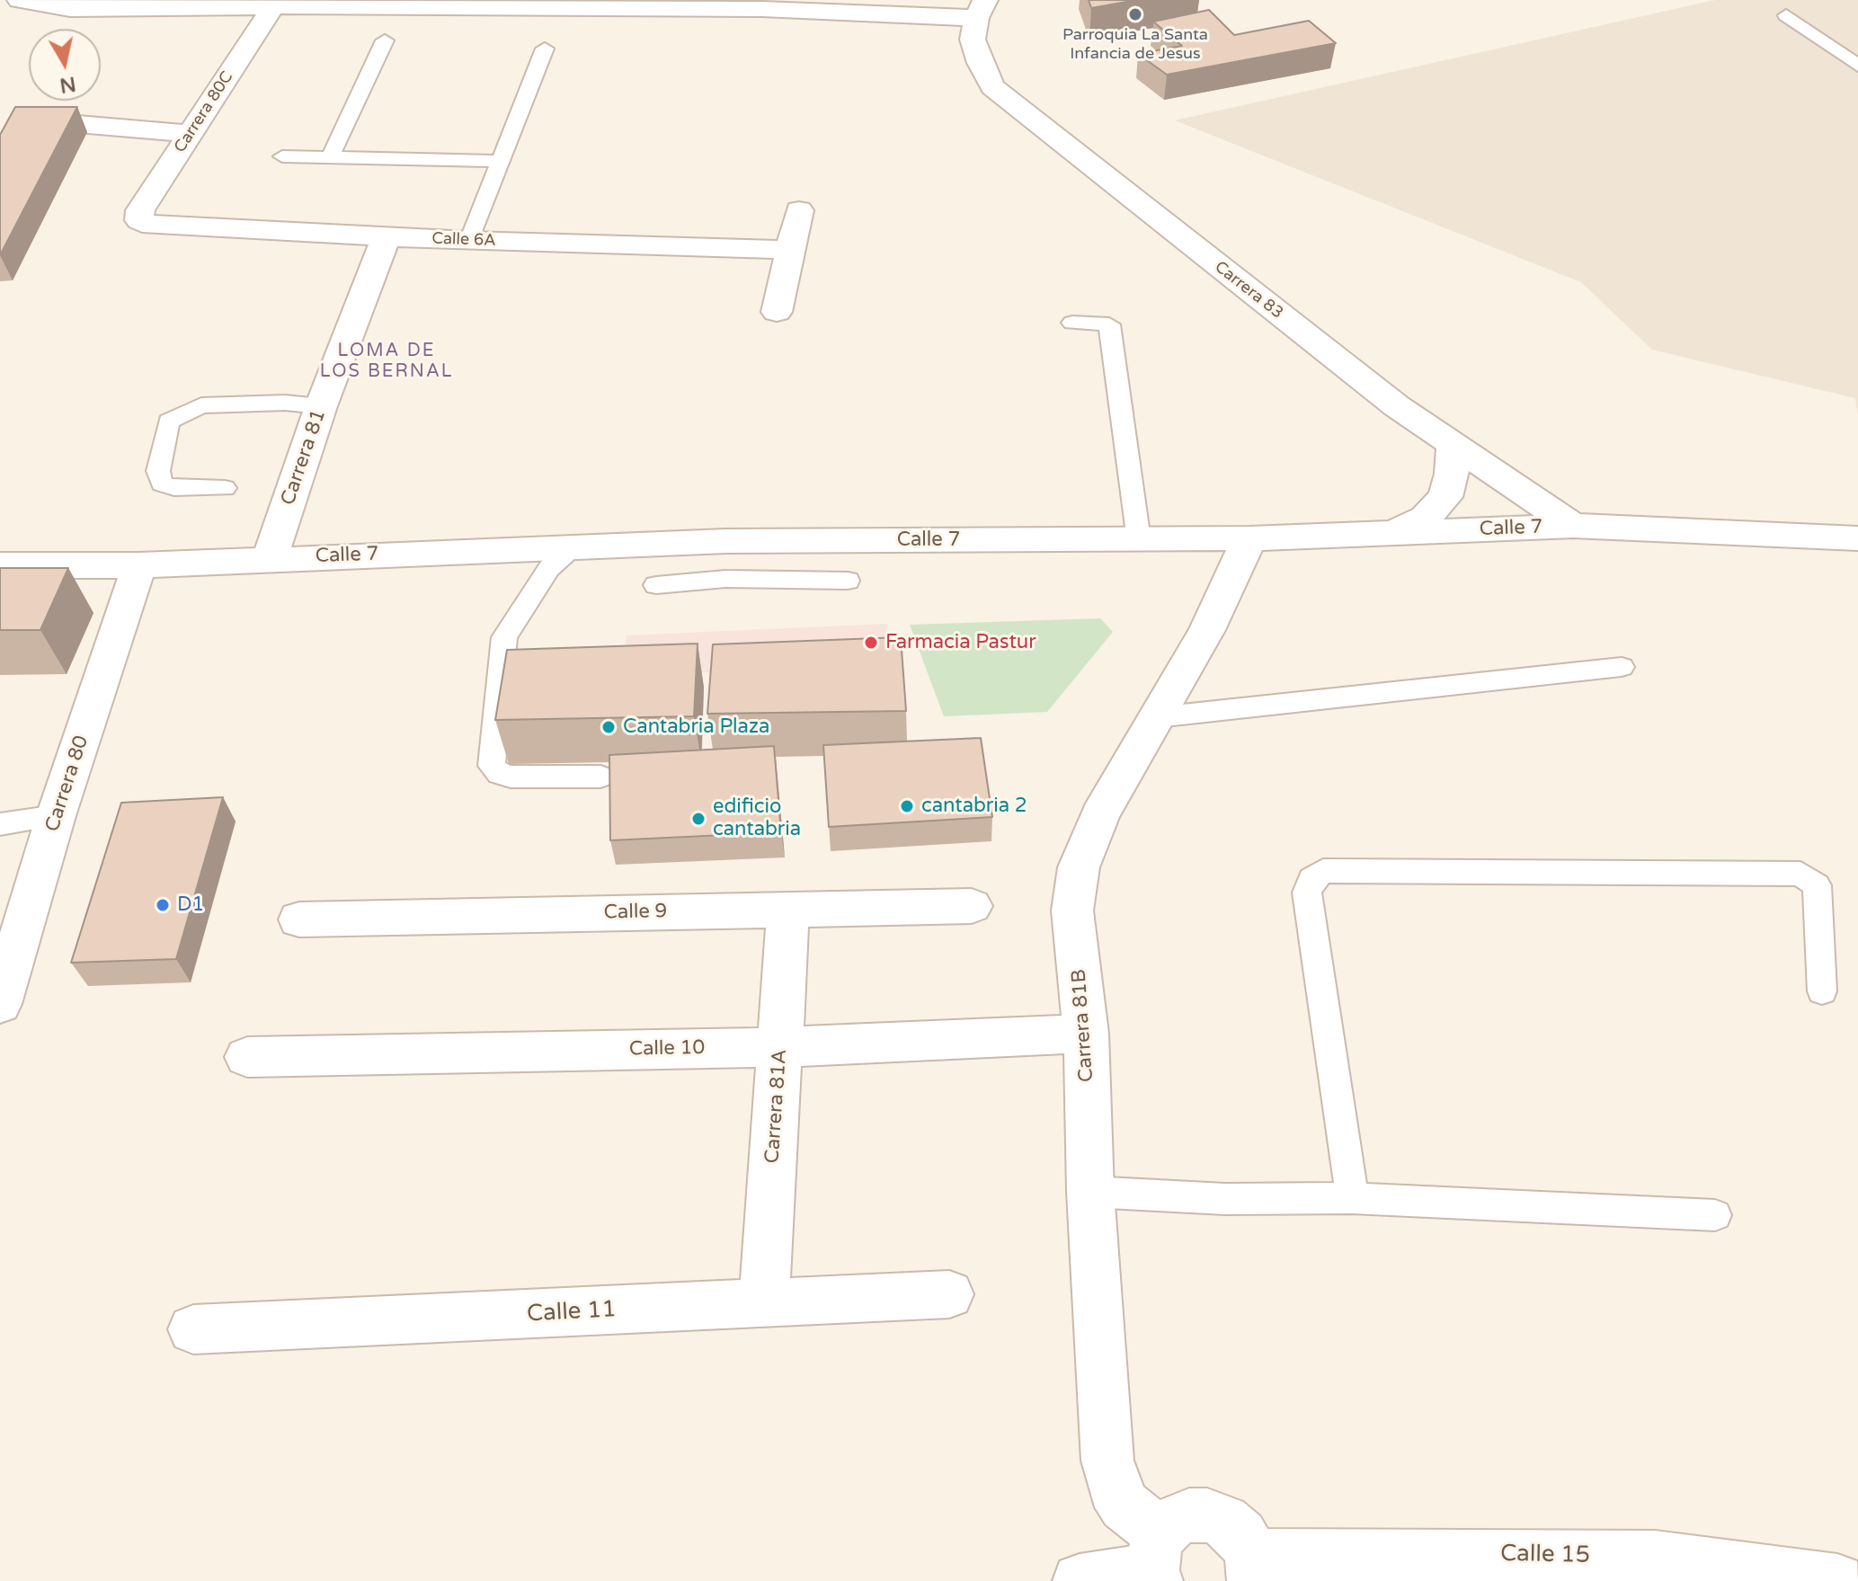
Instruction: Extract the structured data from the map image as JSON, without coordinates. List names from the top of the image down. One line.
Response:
{"streets":{"street":["Carrera 80C","Calle 6A","Carrera 83","Carrera 81","Calle 7","Carrera 80","Calle 9","Carrera 81B","Calle 10","Carrera 81A","Calle 11","Calle 15"]},"crossings":[["Carrera 80C","Calle 6A"],["Calle 6A","Carrera 81"],["Carrera 83","Calle 7"],["Carrera 81","Calle 7"],["Calle 7","Carrera 80"],["Calle 7","Carrera 81B"],["Calle 9","Carrera 81A"],["Carrera 81B","Calle 10"],["Calle 10","Carrera 81A"],["Carrera 81A","Calle 11"]],"districts":["LOMA DE LOS BERNAL"],"places":["Parroquia La Santa Infancia de Jesus","Farmacia Pastur","Cantabria Plaza","cantabria 2","edificio cantabria","D1"],"north":"bottom"}
